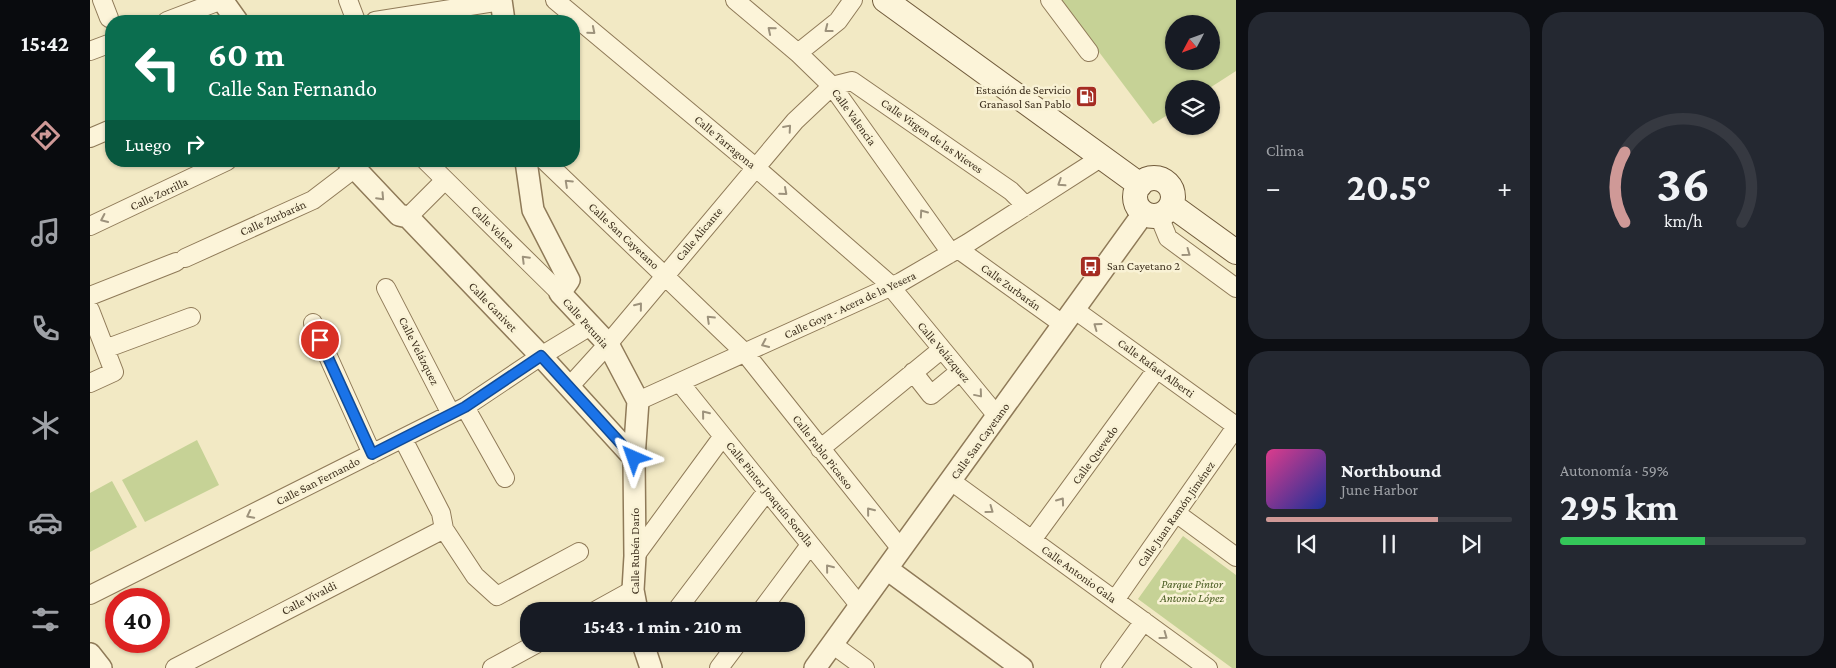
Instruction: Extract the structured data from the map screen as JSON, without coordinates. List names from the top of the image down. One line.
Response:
{"streets":{"street":["Calle Valencia","Calle Virgen de las Nieves","Calle Tarragona","Calle Zorrilla","Calle Zurbarán","Calle Veleta","Calle Alicante","Calle San Cayetano","Calle Goya - Acera de la Yesera","Calle Ganivet","Calle Petunia","Calle Velázquez","Calle Rafael Alberti","Calle Pablo Picasso","Calle Quevedo","Calle San Fernando","Calle Pintor Joaquín Sorolla","Calle Juan Ramón Jiménez","Calle Rubén Darío","Calle Antonio Gala","Calle Vivaldi"]},"crossings":[["Calle Valencia","Calle Virgen de las Nieves"],["Calle Valencia","Calle Zurbarán"],["Calle Valencia","Calle Alicante"],["Calle Valencia","Calle Goya - Acera de la Yesera"],["Calle Virgen de las Nieves","Calle Alicante"],["Calle Virgen de las Nieves","Calle Goya - Acera de la Yesera"],["Calle Tarragona","Calle Alicante"],["Calle Tarragona","Calle Goya - Acera de la Yesera"],["Calle Tarragona","Calle Velázquez"],["Calle Zurbarán","Calle San Cayetano"],["Calle Zurbarán","Calle Goya - Acera de la Yesera"],["Calle Zurbarán","Calle Rafael Alberti"],["Calle Veleta","Calle Petunia"],["Calle Alicante","Calle San Cayetano"],["Calle Alicante","Calle Ganivet"],["Calle Alicante","Calle Petunia"],["Calle San Cayetano","Calle Goya - Acera de la Yesera"],["Calle San Cayetano","Calle Velázquez"],["Calle San Cayetano","Calle Rafael Alberti"],["Calle San Cayetano","Calle Pablo Picasso"],["Calle San Cayetano","Calle Pintor Joaquín Sorolla"],["Calle San Cayetano","Calle Antonio Gala"],["Calle Goya - Acera de la Yesera","Calle Petunia"],["Calle Goya - Acera de la Yesera","Calle Velázquez"],["Calle Goya - Acera de la Yesera","Calle Pablo Picasso"],["Calle Goya - Acera de la Yesera","Calle Pintor Joaquín Sorolla"],["Calle Goya - Acera de la Yesera","Calle Rubén Darío"],["Calle Ganivet","Calle San Fernando"],["Calle Ganivet","Calle Rubén Darío"],["Calle Petunia","Calle San Fernando"],["Calle Petunia","Calle Rubén Darío"],["Calle Velázquez","Calle San Fernando"],["Calle Rafael Alberti","Calle Quevedo"],["Calle Rafael Alberti","Calle Juan Ramón Jiménez"],["Calle Quevedo","Calle Antonio Gala"],["Calle Juan Ramón Jiménez","Calle Antonio Gala"]],"one_way":["Calle Valencia","Calle Tarragona","Calle Veleta","Calle Alicante","Calle Pablo Picasso","Calle Quevedo","Calle San Fernando","Calle Pintor Joaquín Sorolla"],"parks":["Parque Pintor Antonio López"],"places":{"fuel station":["Estación de Servicio Granasol San Pablo"],"bus stop":["San Cayetano 2"]},"north":"bottom left","page":{"tabs":"15:42","tile":["Clima",["Autonomía · 59%","295 km"]],"turn":["60 m","Calle San Fernando"],"then":"Luego","heat":["−","20.5°","+"],"song":["Northbound","June Harbor"],"limit":"40","trip":"15:43 · 1 min · 210 m","gauge":["36","km/h"]}}
